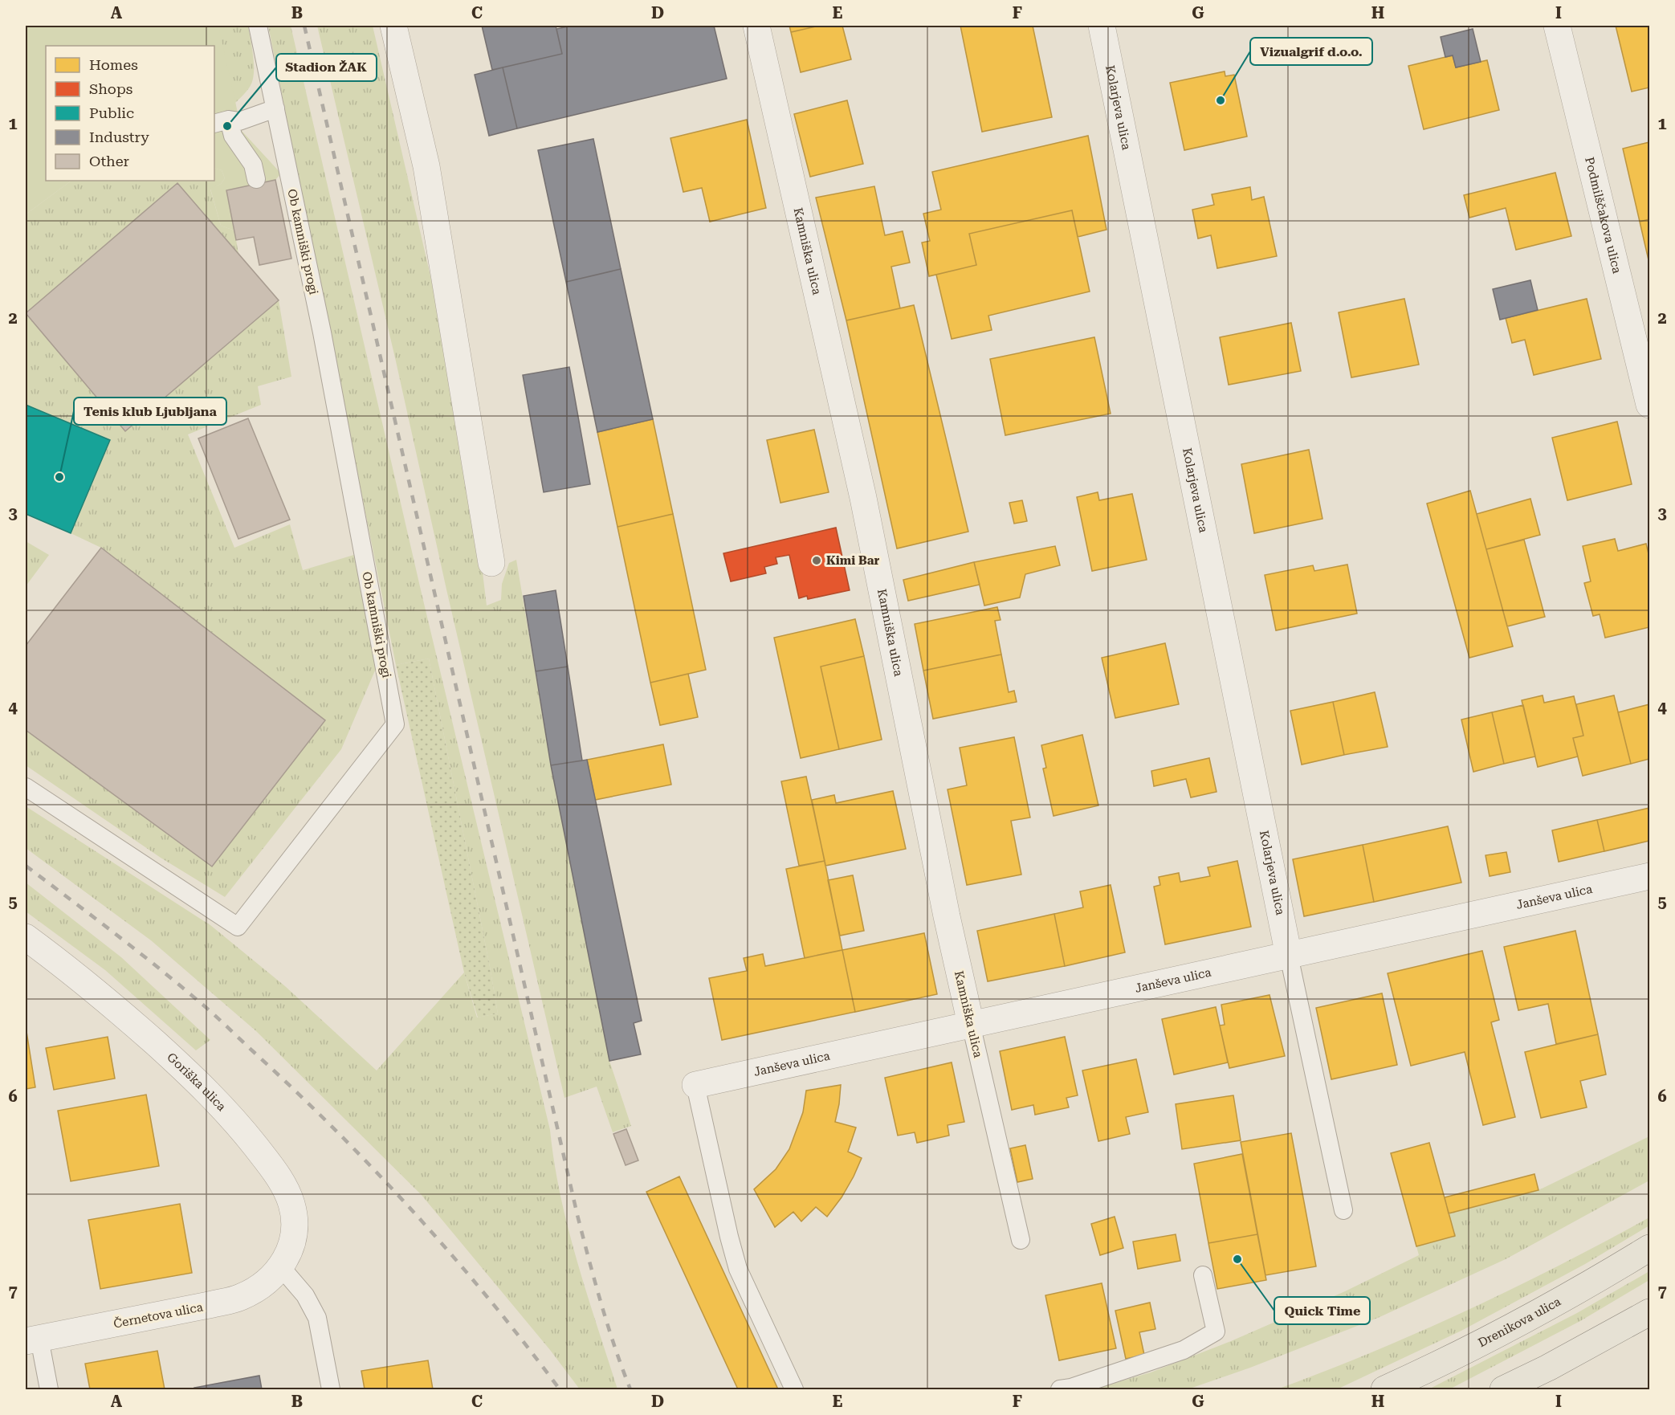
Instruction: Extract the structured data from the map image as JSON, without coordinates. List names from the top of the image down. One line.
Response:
{"streets":{"main road":["Drenikova ulica"],"street":["Kolarjeva ulica","Podmilščakova ulica","Kamniška ulica","Janševa ulica","Goriška ulica","Černetova ulica"],"lane":["Ob kamniški progi"]},"crossings":[["Kolarjeva ulica","Janševa ulica"],["Kamniška ulica","Janševa ulica"],["Goriška ulica","Černetova ulica"]],"places":["Vizualgrif d.o.o.","Stadion ŽAK","Tenis klub Ljubljana","Kimi Bar","Quick Time"],"legend":["Homes","Shops","Public","Industry","Other"],"grid":{"columns":["A","B","C","D","E","F","G","H","I"],"rows":["1","2","3","4","5","6","7"]}}
